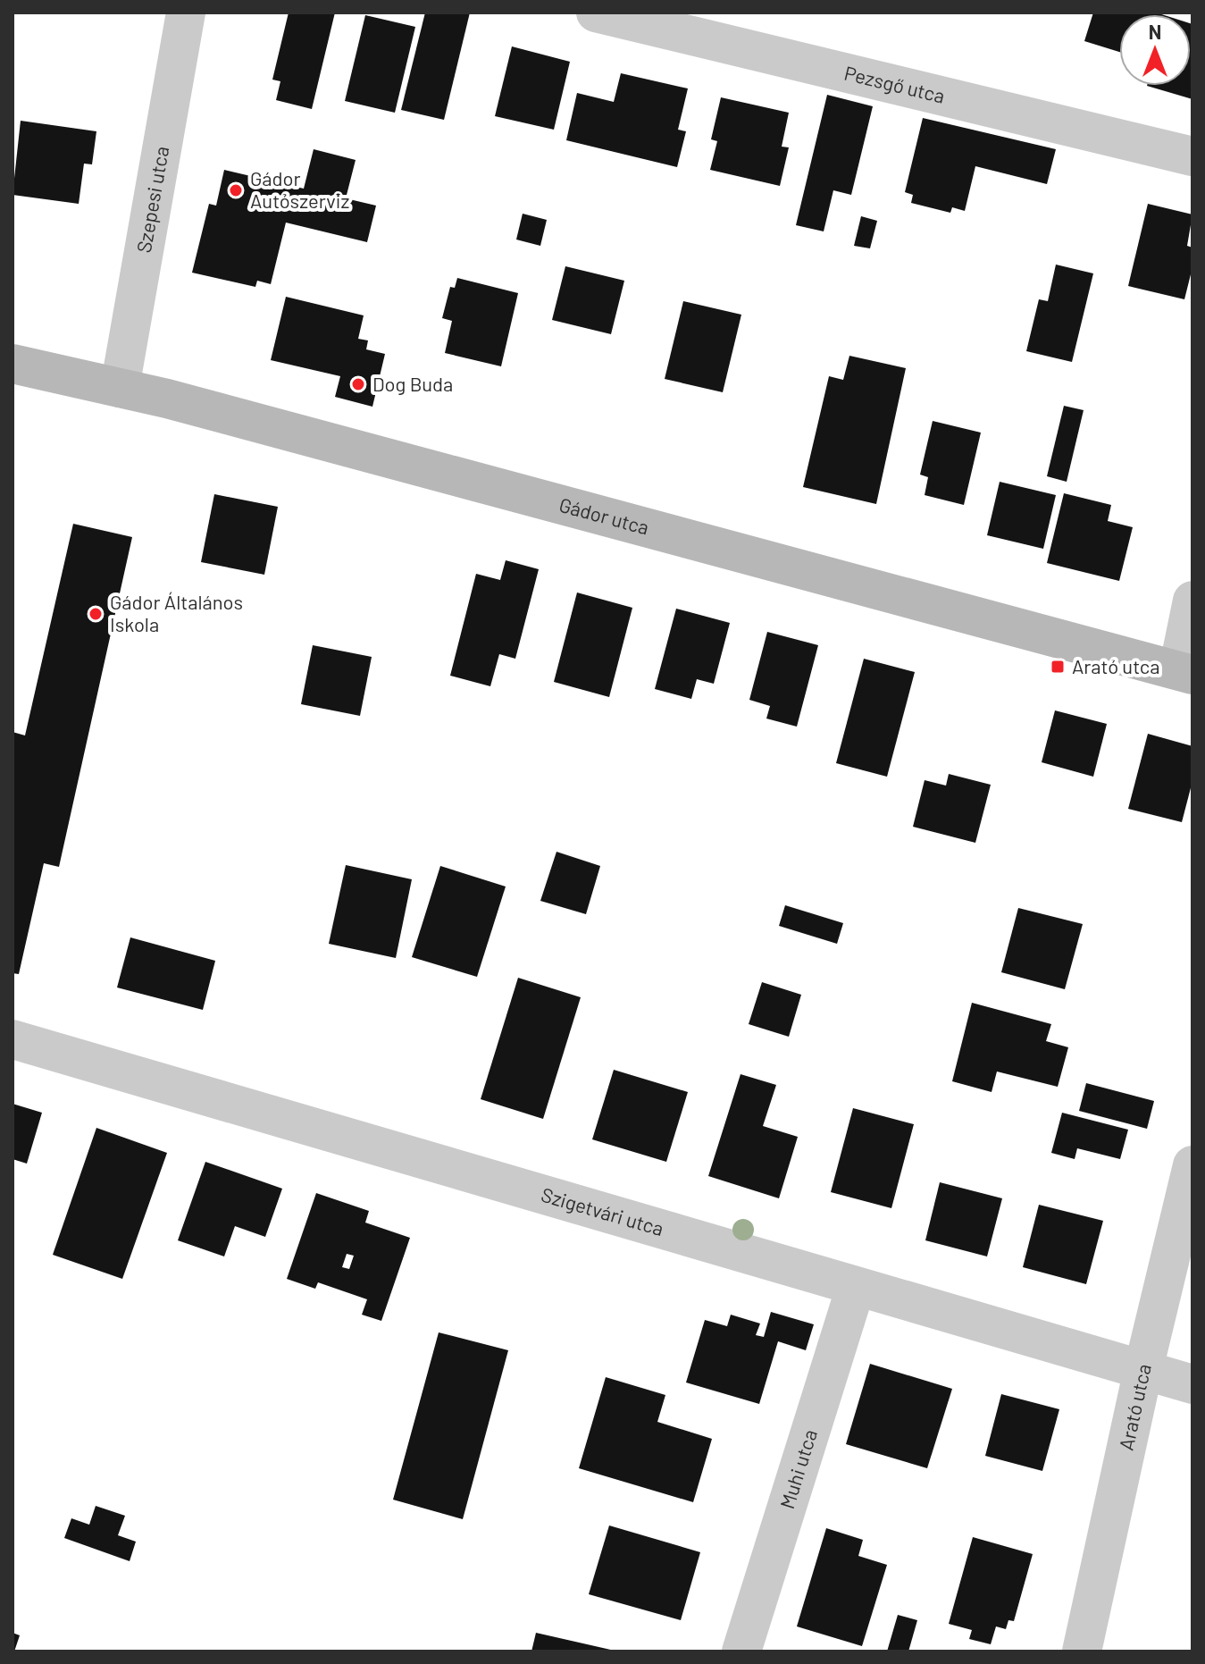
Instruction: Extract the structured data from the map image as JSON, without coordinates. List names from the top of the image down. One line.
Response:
{"streets":{"street":["Pezsgő utca","Szepesi utca","Gádor utca","Szigetvári utca","Arató utca","Muhi utca"]},"crossings":[["Szepesi utca","Gádor utca"],["Szigetvári utca","Arató utca"],["Szigetvári utca","Muhi utca"]],"places":{"other":["Gádor Autószerviz","Dog Buda","Gádor Általános Iskola"],"transit":["Arató utca"]},"north":"top"}
